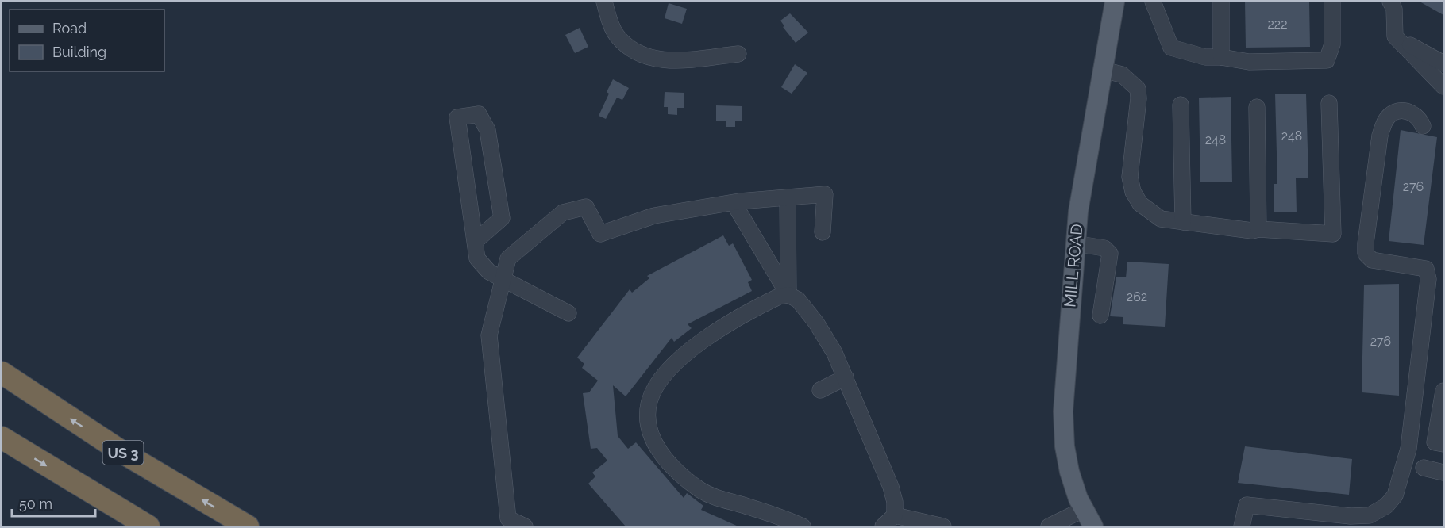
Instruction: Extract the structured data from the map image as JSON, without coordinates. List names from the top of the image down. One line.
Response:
{"streets":{"highway":["US 3"],"main road":["MILL ROAD"]},"house_numbers":["222","248","248","276","262","276"],"legend":["Road","Building"],"scale_bar":"50 m"}
